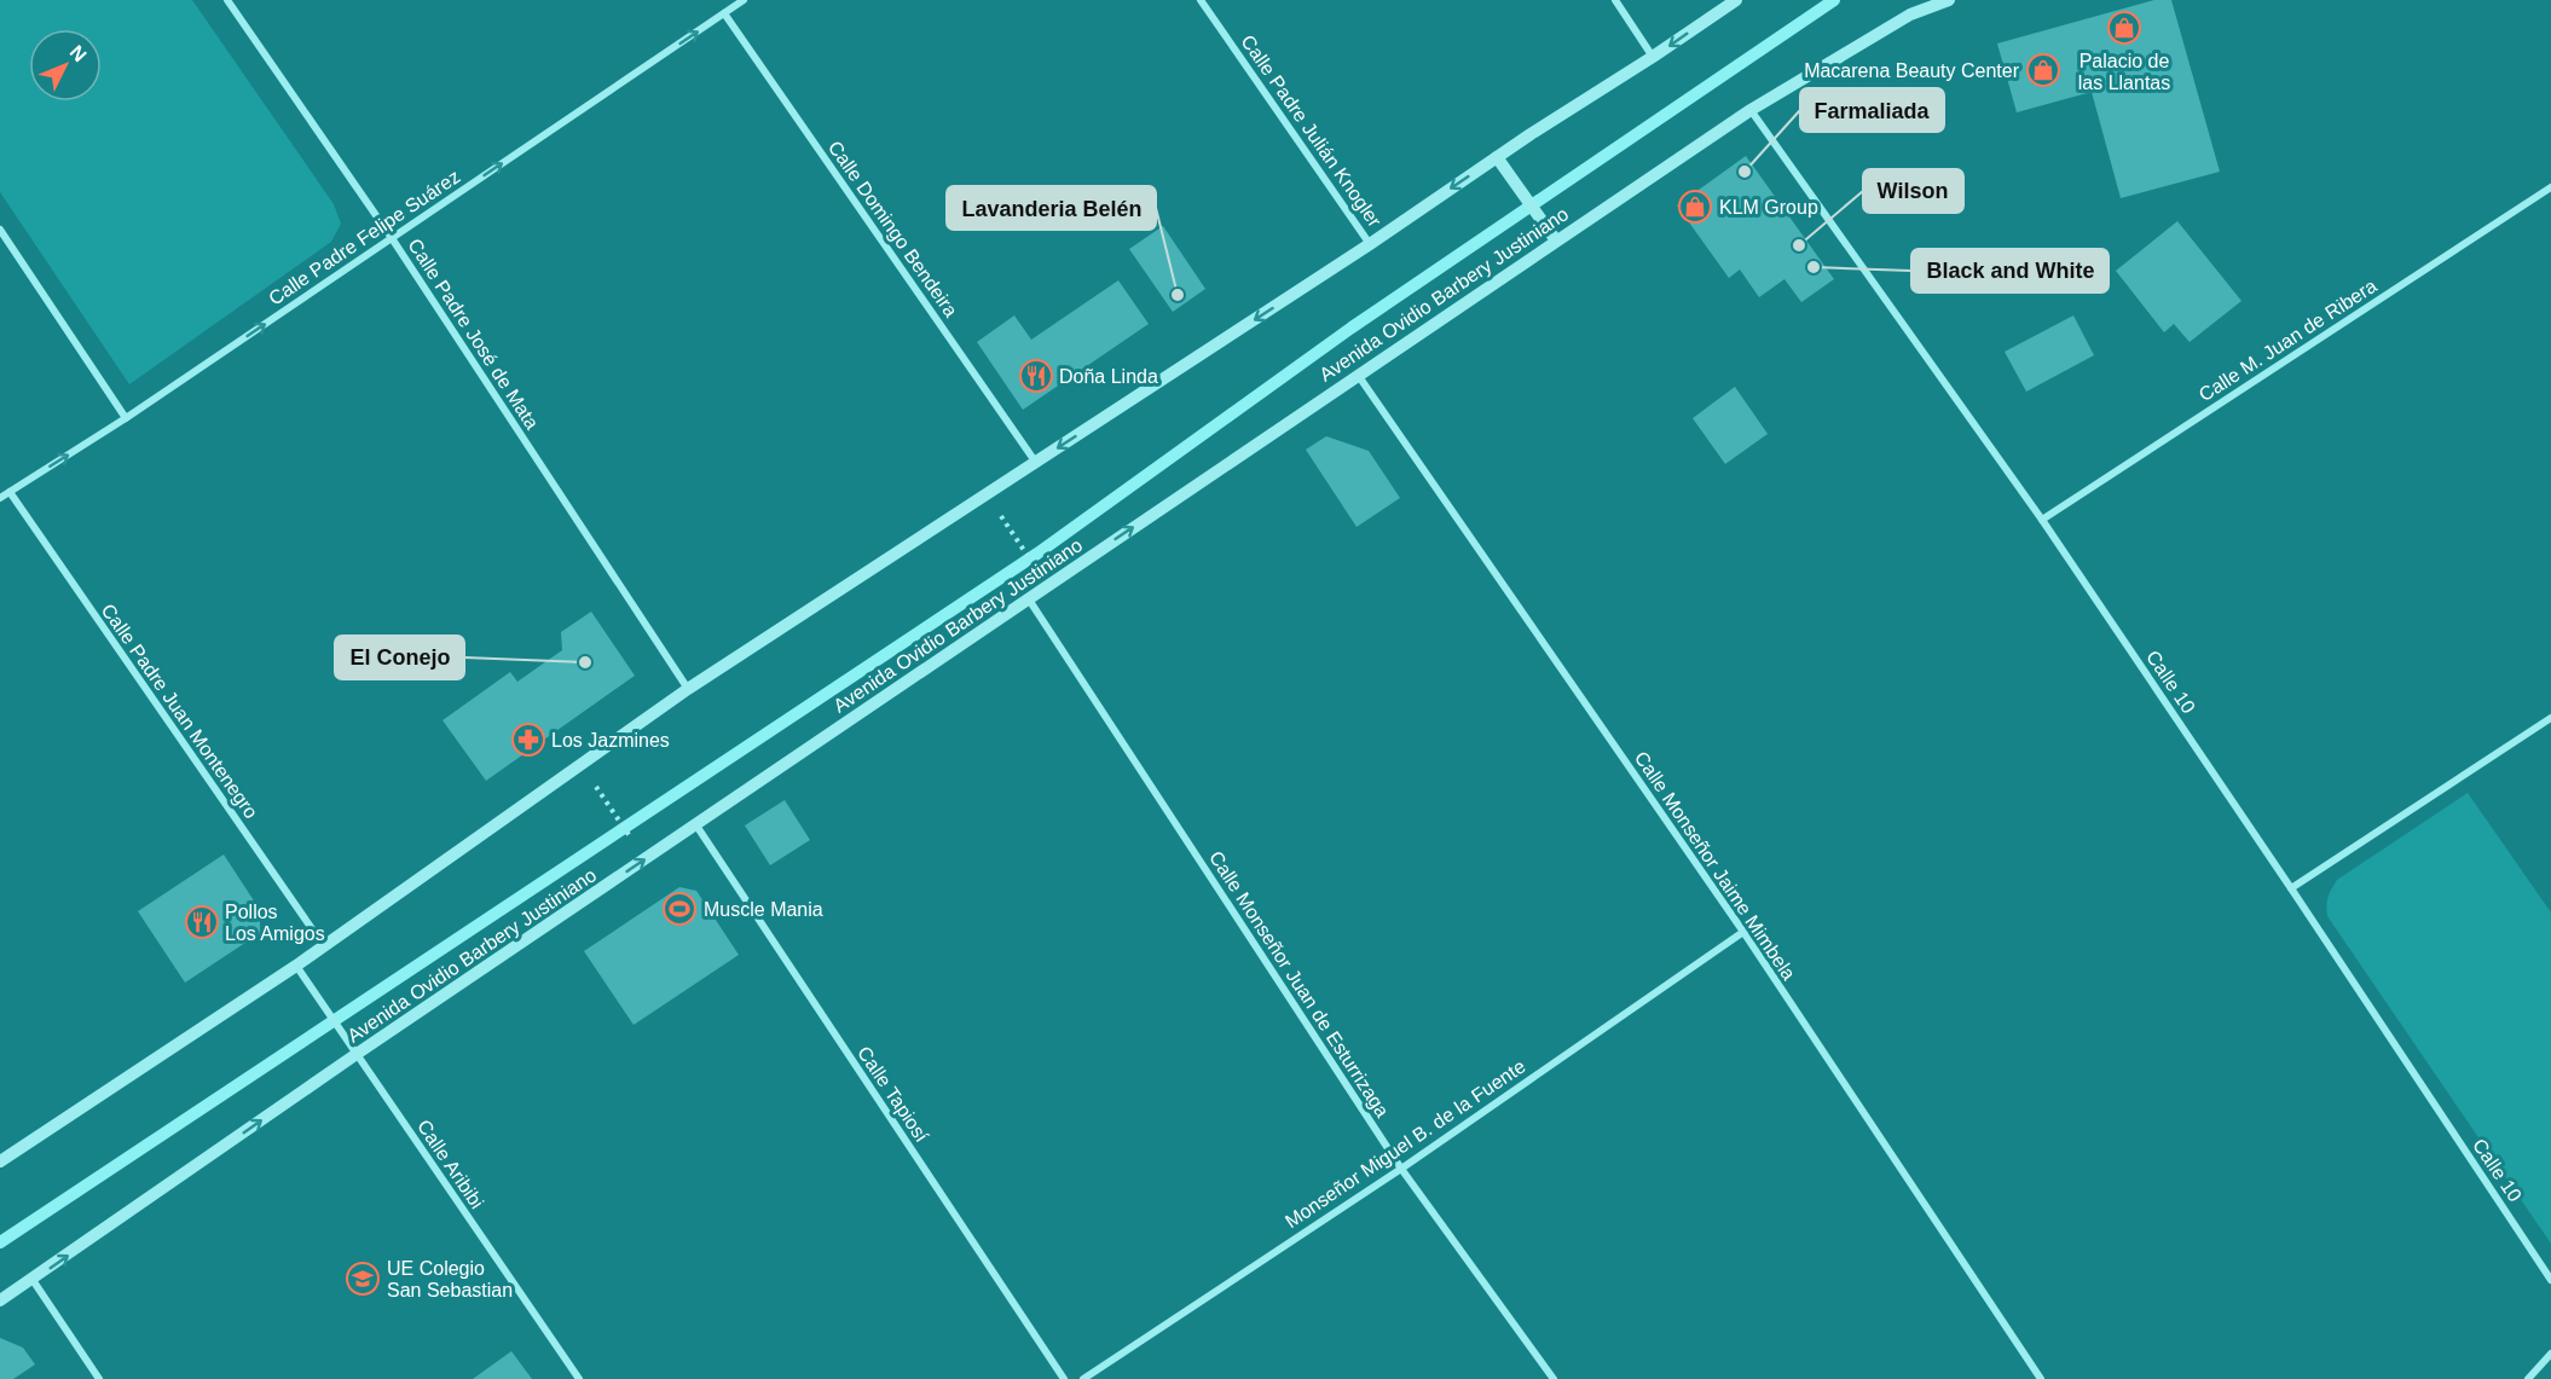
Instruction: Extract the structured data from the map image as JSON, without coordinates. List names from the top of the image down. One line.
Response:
{"streets":{"street":["Calle Padre Julián Knogler","Calle Domingo Bendeira","Calle Padre Felipe Suárez","Avenida Ovidio Barbery Justiniano","Calle Padre José de Mata","Calle M. Juan de Ribera","Calle 10","Calle Padre Juan Montenegro","Calle Monseñor Jaime Mimbela","Calle Monseñor Juan de Esturrizaga","Calle Tapiosí","Monseñor Miguel B. de la Fuente","Calle Aribibi"]},"crossings":[["Calle Domingo Bendeira","Calle Padre Felipe Suárez"],["Calle Padre Felipe Suárez","Calle Padre José de Mata"],["Calle Padre Felipe Suárez","Calle Padre Juan Montenegro"],["Avenida Ovidio Barbery Justiniano","Calle 10"],["Avenida Ovidio Barbery Justiniano","Calle Monseñor Jaime Mimbela"],["Avenida Ovidio Barbery Justiniano","Calle Monseñor Juan de Esturrizaga"],["Avenida Ovidio Barbery Justiniano","Calle Tapiosí"],["Avenida Ovidio Barbery Justiniano","Calle Aribibi"],["Calle M. Juan de Ribera","Calle 10"],["Calle Monseñor Jaime Mimbela","Monseñor Miguel B. de la Fuente"],["Calle Monseñor Juan de Esturrizaga","Monseñor Miguel B. de la Fuente"]],"one_way":["Calle Padre Felipe Suárez"],"places":{"shop":["Palacio de las Llantas","Macarena Beauty Center","KLM Group"],"other":["Farmaliada","Wilson","Black and White","Lavanderia Belén","El Conejo"],"restaurant":["Doña Linda","Pollos Los Amigos"],"pharmacy":["Los Jazmines"],"sports":["Muscle Mania"],"school or university":["UE Colegio San Sebastian"]},"north":"top right"}
